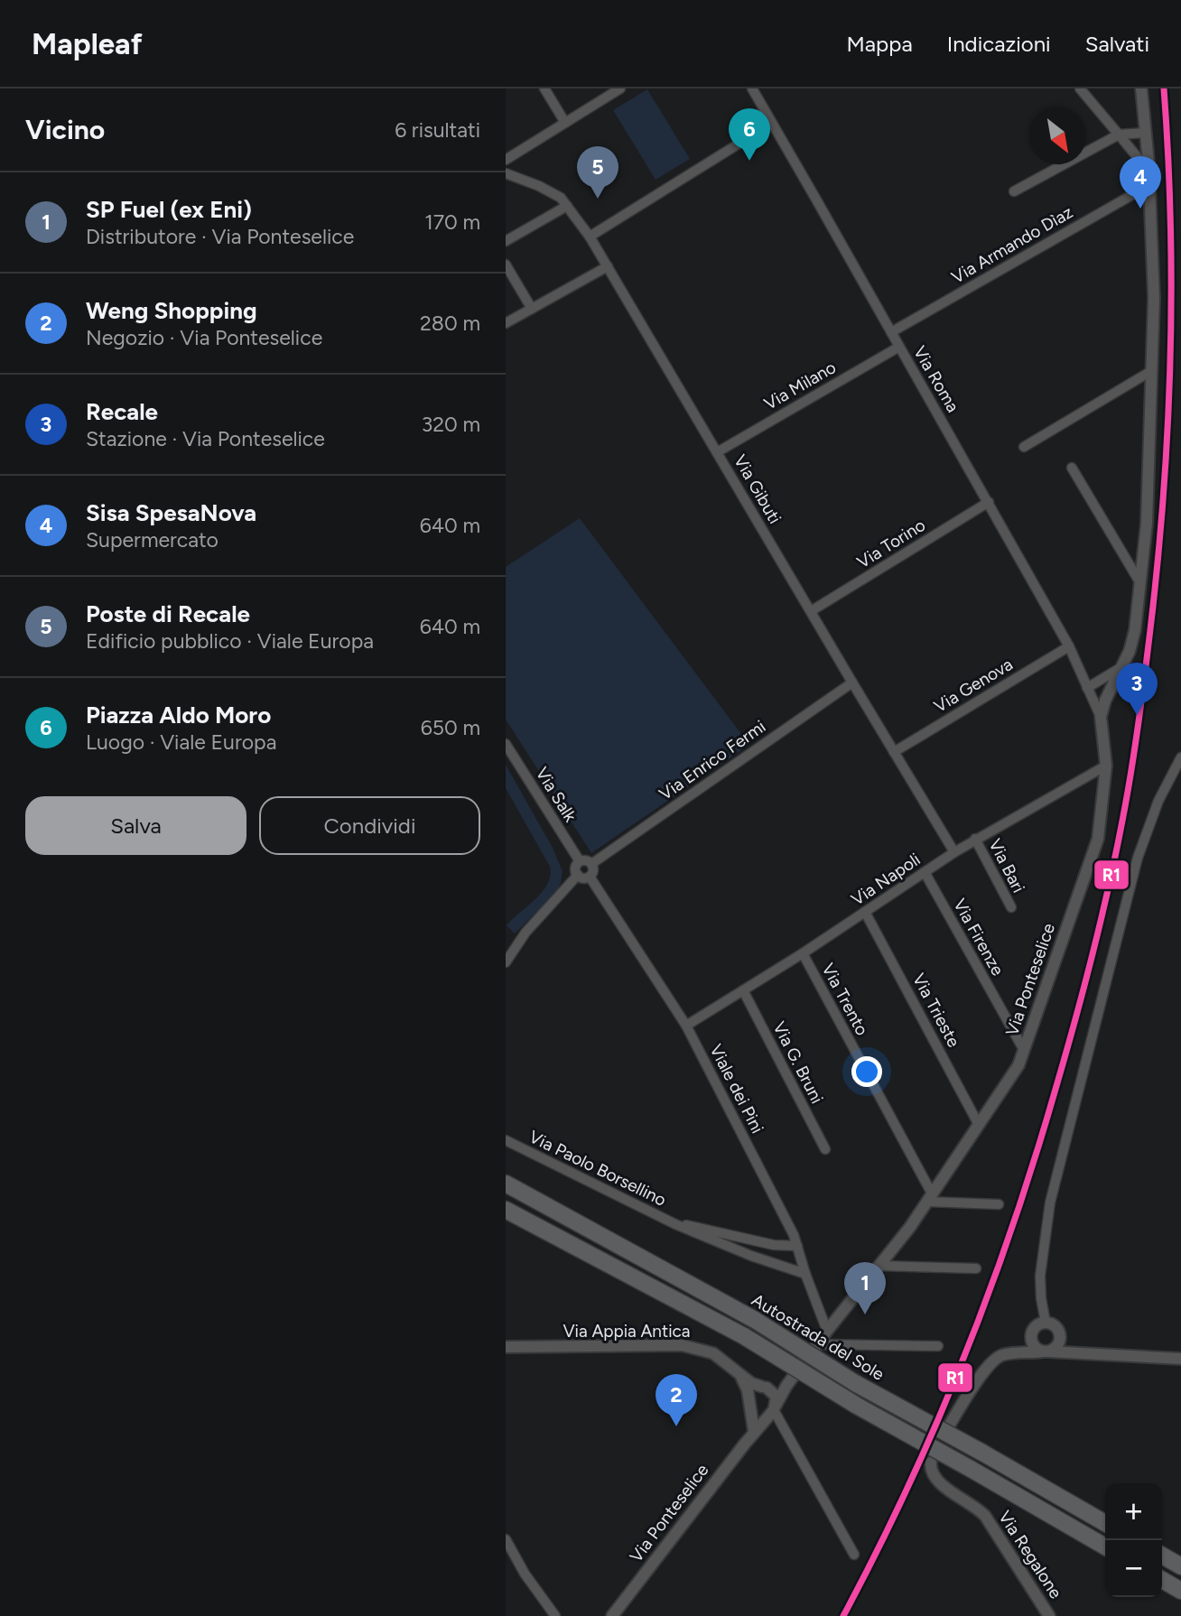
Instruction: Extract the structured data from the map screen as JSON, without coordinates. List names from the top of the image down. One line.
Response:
{"streets":{"highway":["Autostrada del Sole"],"street":["Via Armando Dìaz","Via Roma","Via Milano","Via Gibuti","Via Torino","Via Genova","Via Enrico Fermi","Via Salk","Via Bari","Via Napoli","Via Firenze","Via Ponteselice","Via Trento","Via Trieste","Via G. Bruni","Viale dei Pini","Via Paolo Borsellino","Via Appia Antica","Via Regalone"]},"crossings":[["Via Armando Dìaz","Via Roma"],["Via Armando Dìaz","Via Ponteselice"],["Via Roma","Via Milano"],["Via Roma","Via Torino"],["Via Roma","Via Genova"],["Via Roma","Via Ponteselice"],["Via Milano","Via Gibuti"],["Via Gibuti","Via Torino"],["Via Gibuti","Via Genova"],["Via Gibuti","Via Enrico Fermi"],["Via Gibuti","Via Napoli"],["Via Enrico Fermi","Via Salk"],["Via Enrico Fermi","Viale dei Pini"],["Via Salk","Viale dei Pini"],["Via Bari","Via Napoli"],["Via Napoli","Via Firenze"],["Via Napoli","Via Ponteselice"],["Via Napoli","Via Trento"],["Via Napoli","Via Trieste"],["Via Napoli","Via G. Bruni"],["Via Napoli","Viale dei Pini"],["Via Firenze","Via Ponteselice"],["Via Ponteselice","Via Trento"],["Via Ponteselice","Via Trieste"],["Via Ponteselice","Viale dei Pini"],["Via Ponteselice","Via Appia Antica"],["Viale dei Pini","Via Paolo Borsellino"]],"lines":["transit line R1"],"north":"bottom right","page":{"header":"Mapleaf","nav":["Mappa","Indicazioni","Salvati"],"heading":["Vicino","6 risultati"],"pins":["6","5","4","3","1","2"],"list":[{"mark":"1","name":"SP Fuel (ex Eni)","note":"Distributore · Via Ponteselice","value":"170 m"},{"mark":"2","name":"Weng Shopping","note":"Negozio · Via Ponteselice","value":"280 m"},{"mark":"3","name":"Recale","note":"Stazione · Via Ponteselice","value":"320 m"},{"mark":"4","name":"Sisa SpesaNova","note":"Supermercato","value":"640 m"},{"mark":"5","name":"Poste di Recale","note":"Edificio pubblico · Viale Europa","value":"640 m"},{"mark":"6","name":"Piazza Aldo Moro","note":"Luogo · Viale Europa","value":"650 m"}],"buttons":["Salva","Condividi"],"map_buttons":["+","−"]}}
